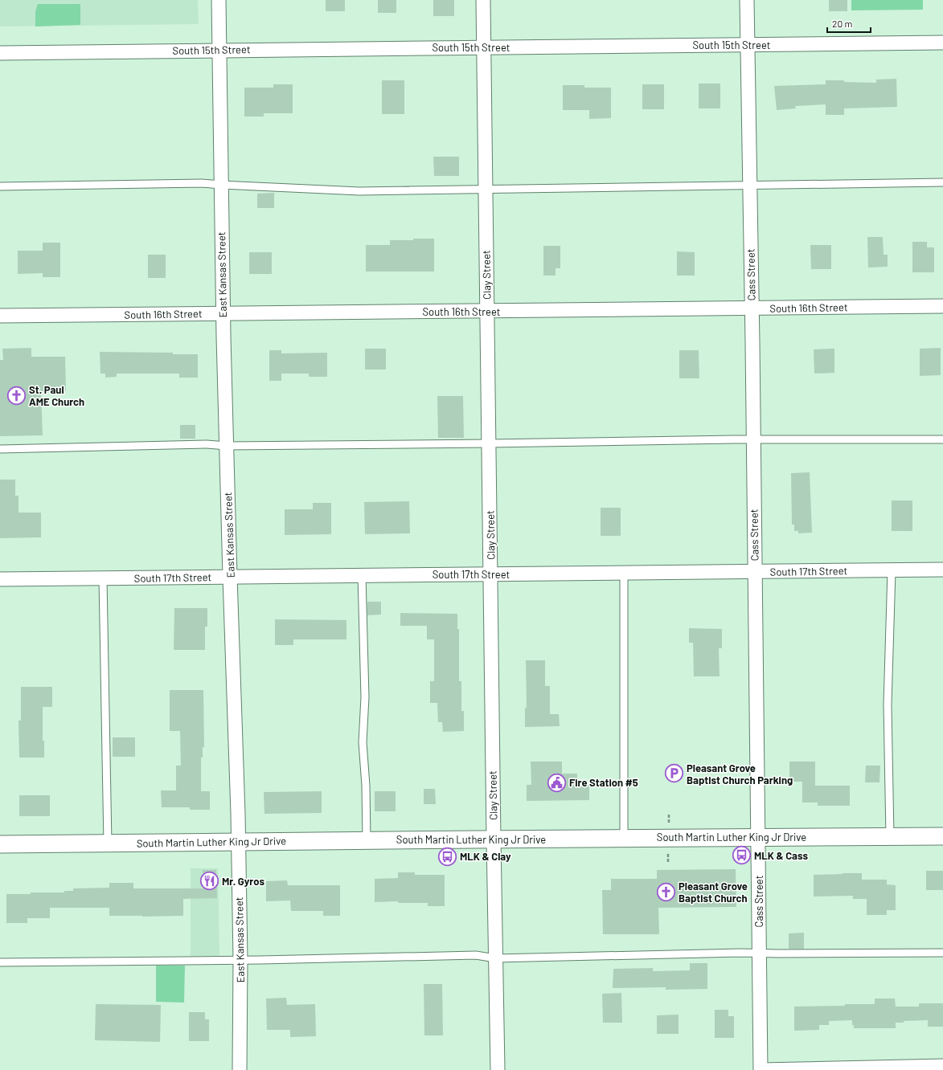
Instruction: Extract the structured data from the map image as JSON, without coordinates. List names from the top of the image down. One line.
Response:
{"streets":{"street":["South 15th Street","East Kansas Street","Clay Street","Cass Street","South 16th Street","South 17th Street","South Martin Luther King Jr Drive"]},"crossings":[["South 15th Street","East Kansas Street"],["South 15th Street","Clay Street"],["South 15th Street","Cass Street"],["East Kansas Street","South 16th Street"],["East Kansas Street","South 17th Street"],["East Kansas Street","South Martin Luther King Jr Drive"],["Clay Street","South 16th Street"],["Clay Street","South 17th Street"],["Clay Street","South Martin Luther King Jr Drive"],["Cass Street","South 16th Street"],["Cass Street","South 17th Street"],["Cass Street","South Martin Luther King Jr Drive"]],"places":{"church":["St. Paul AME Church","Pleasant Grove Baptist Church"],"parking":["Pleasant Grove Baptist Church Parking"],"public building":["Fire Station #5"],"bus stop":["MLK & Cass","MLK & Clay"],"restaurant":["Mr. Gyros"]},"scale_bar":"20 m"}
